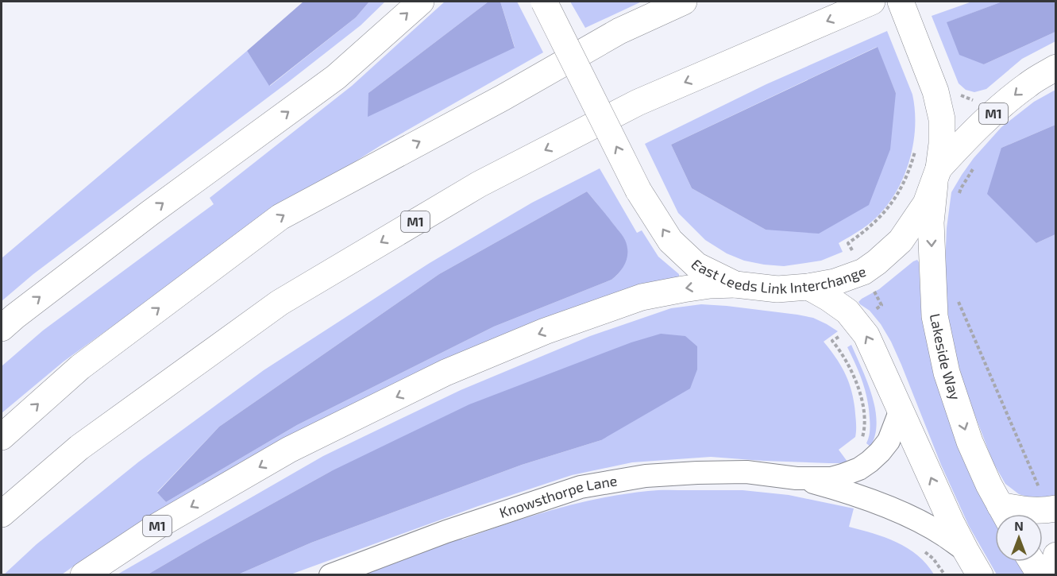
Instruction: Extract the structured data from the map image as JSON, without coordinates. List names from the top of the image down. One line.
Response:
{"streets":{"main road":["M1","East Leeds Link Interchange","Lakeside Way"],"street":["Knowsthorpe Lane"]},"crossings":[["M1","East Leeds Link Interchange"],["M1","Lakeside Way"],["East Leeds Link Interchange","Lakeside Way"]],"one_way":["East Leeds Link Interchange"],"north":"top"}
